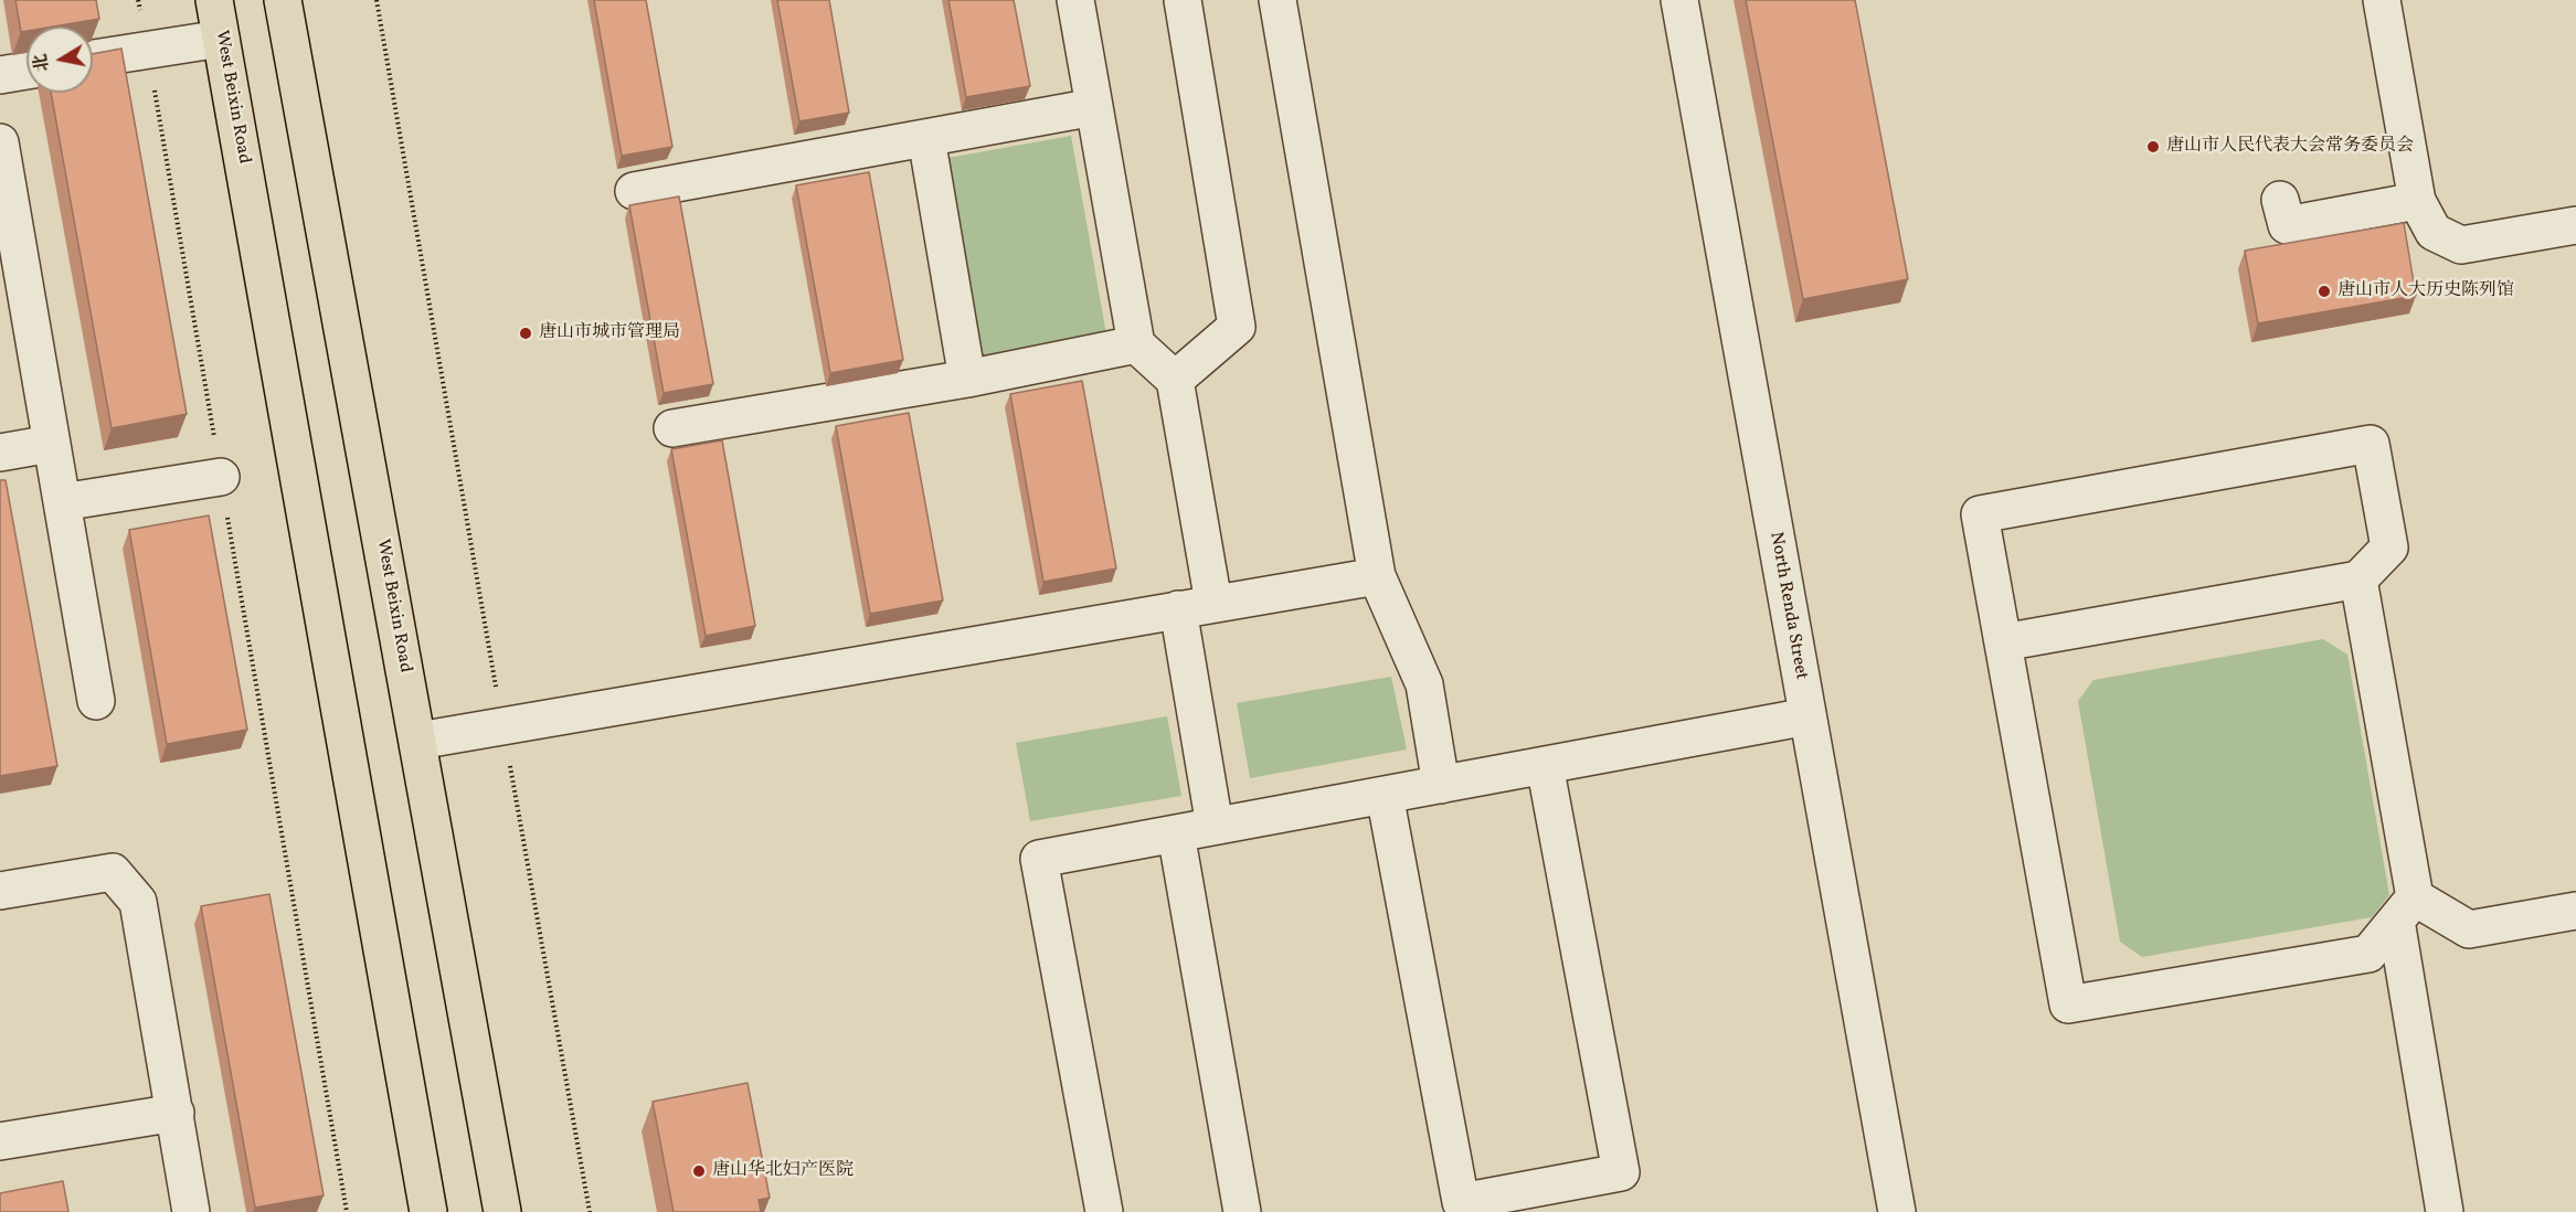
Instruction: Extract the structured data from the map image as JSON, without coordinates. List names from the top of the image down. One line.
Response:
{"streets":{"main road":["West Beixin Road"],"street":["North Renda Street"]},"places":["唐山市人民代表大会常务委员会","唐山市人大历史陈列馆","唐山市城市管理局","唐山华北妇产医院"],"north":"left"}
